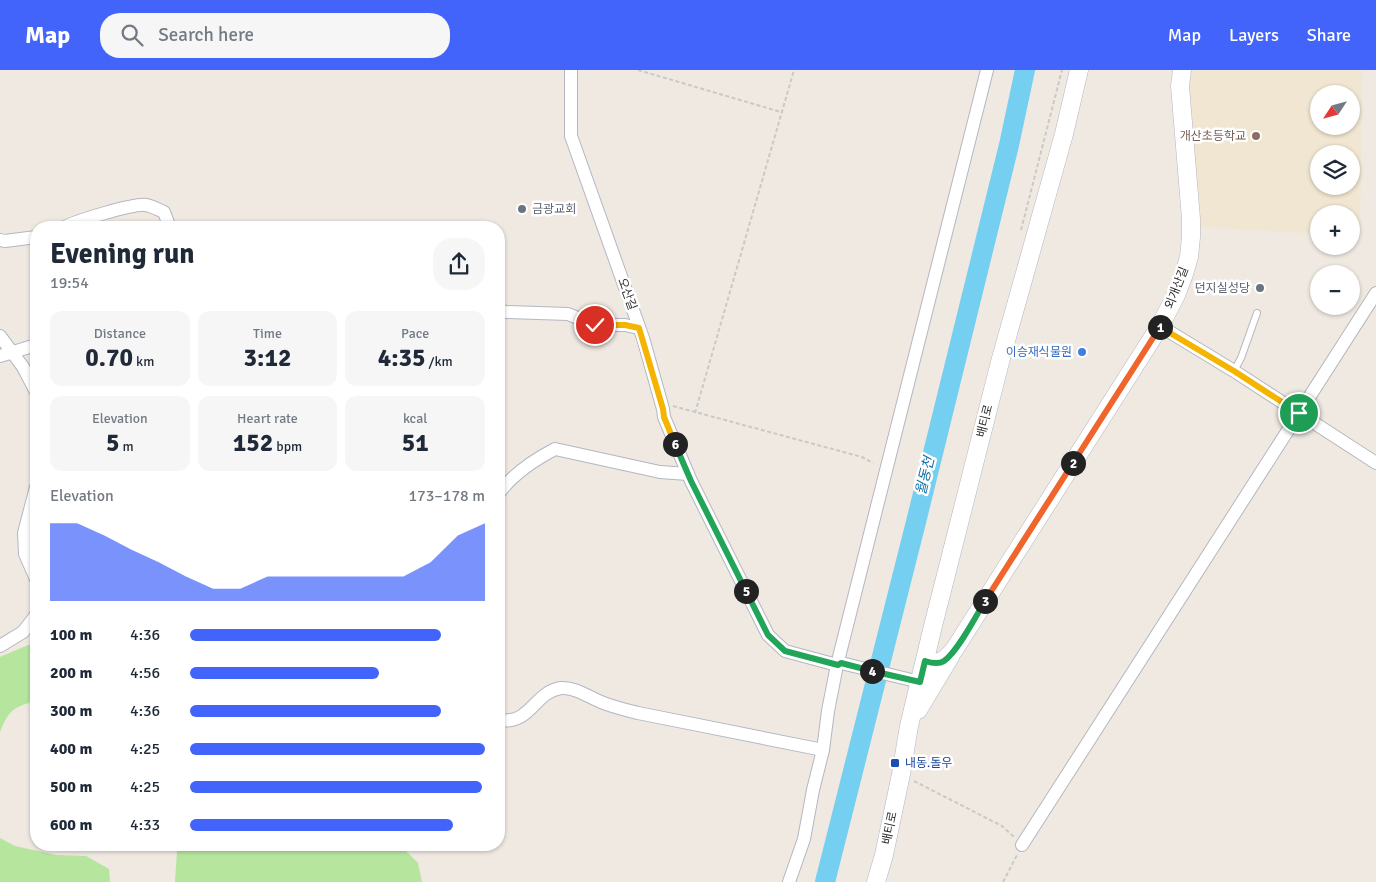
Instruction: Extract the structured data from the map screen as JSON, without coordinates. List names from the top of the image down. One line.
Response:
{"streets":{"main road":["외개산길","배티로"],"street":["오산길"]},"crossings":[["외개산길","배티로"],["오산길","배티로"]],"water":["월동천"],"places":{"other":["개산초등학교","금광교회","던지실성당","이승재식물원"],"transit":["내동.돌우"]},"north":"bottom left","page":{"header":"Map","search":"Search here","nav":["Map","Layers","Share"],"map_buttons":["+","−"],"heading":["Evening run","19:54"],"stats":[["Distance","0.70 km"],["Time","3:12"],["Pace","4:35 /km"],["Elevation","5 m"],["Heart rate","152 bpm"],["kcal","51"]],"pins":["1","6","2","5","3","4"],"chart":["Elevation","173–178 m"],"list":[{"name":"100 m","note":"4:36"},{"name":"200 m","note":"4:56"},{"name":"300 m","note":"4:36"},{"name":"400 m","note":"4:25"},{"name":"500 m","note":"4:25"},{"name":"600 m","note":"4:33"}]}}
